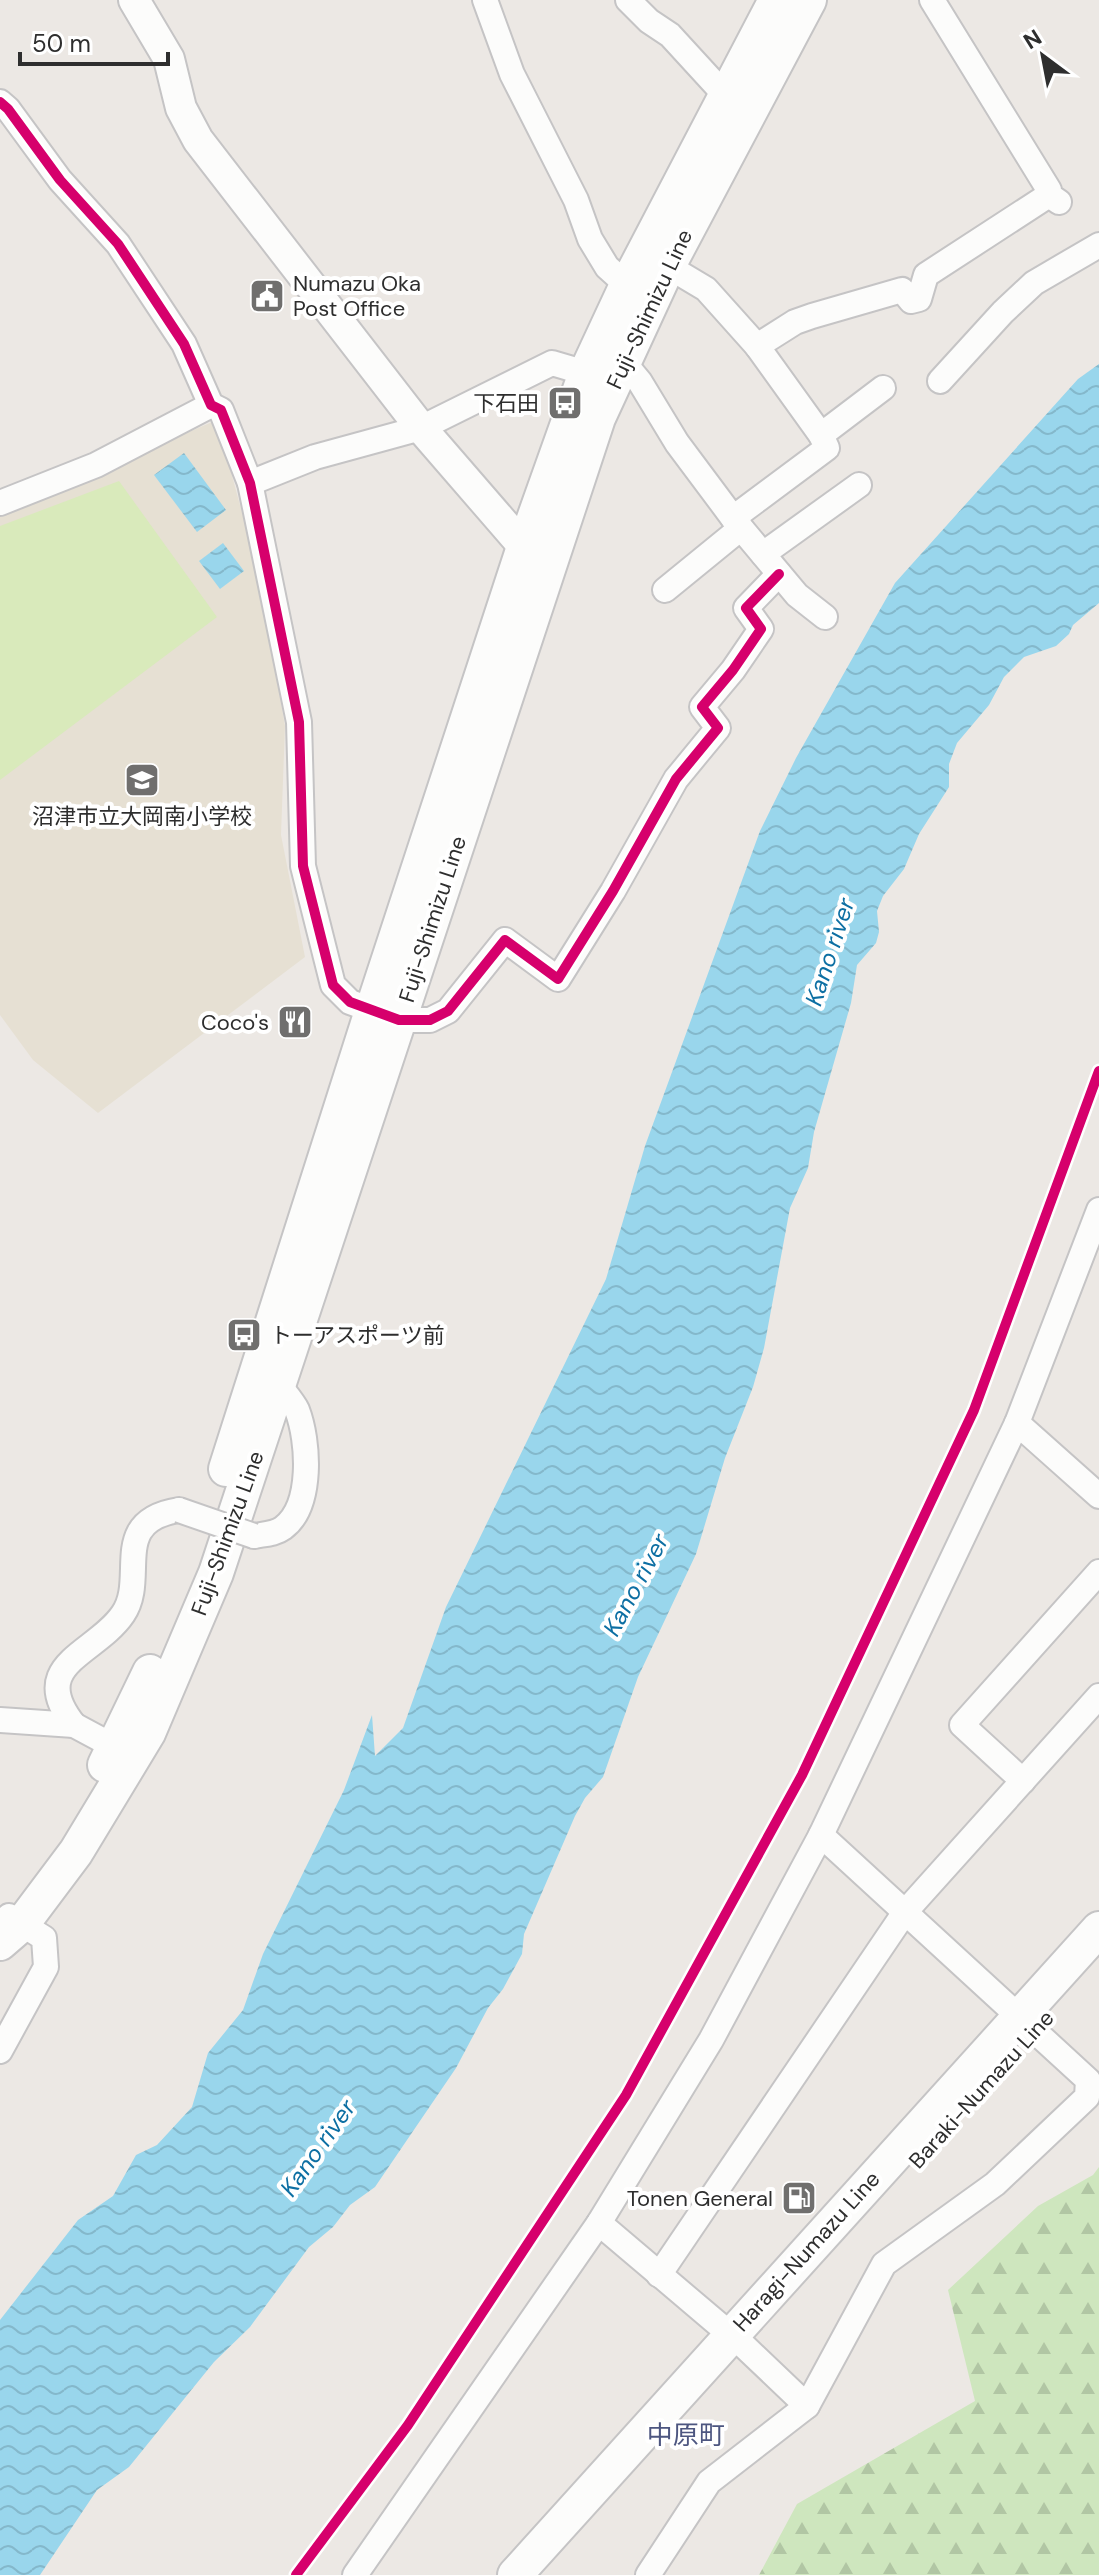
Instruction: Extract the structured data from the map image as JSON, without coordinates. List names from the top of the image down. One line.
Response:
{"streets":{"main road":["Fuji-Shimizu Line","Baraki-Numazu Line","Haragi-Numazu Line"]},"crossings":[["Baraki-Numazu Line","Haragi-Numazu Line"]],"districts":["中原町"],"water":["Kano river"],"places":{"public building":["Numazu Oka Post Office"],"bus stop":["下石田","トーアスポーツ前"],"school or university":["沼津市立大岡南小学校"],"restaurant":["Coco's"],"fuel station":["Tonen General"]},"scale_bar":"50 m","north":"top left"}
